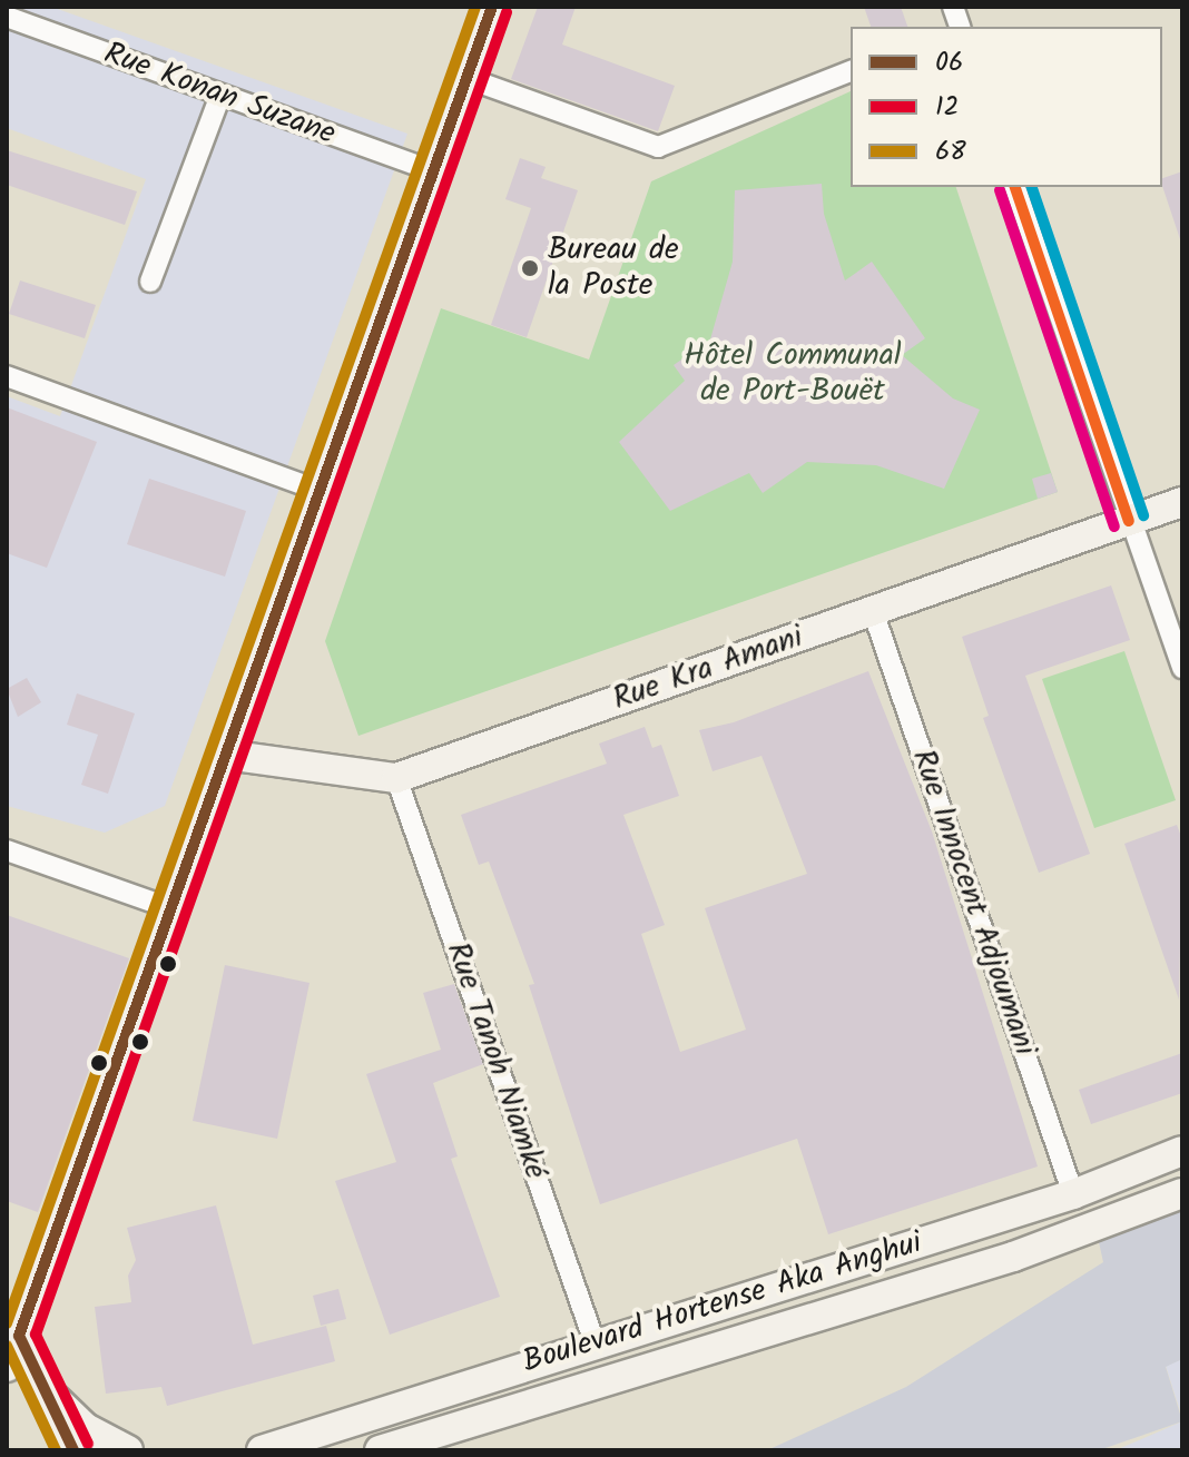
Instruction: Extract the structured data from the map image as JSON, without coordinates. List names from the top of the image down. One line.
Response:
{"streets":{"main road":["Rue Kra Amani","Boulevard Hortense Aka Anghui"],"street":["Rue Konan Suzane","Rue Innocent Adjoumani","Rue Tanoh Niamké"]},"crossings":[["Rue Kra Amani","Rue Innocent Adjoumani"],["Rue Kra Amani","Rue Tanoh Niamké"],["Rue Innocent Adjoumani","Boulevard Hortense Aka Anghui"],["Rue Tanoh Niamké","Boulevard Hortense Aka Anghui"]],"parks":["Hôtel Communal de Port-Bouët"],"places":["Bureau de la Poste"],"lines":["transit line 06","transit line 68","transit line 12"],"legend":["06","12","68"]}
